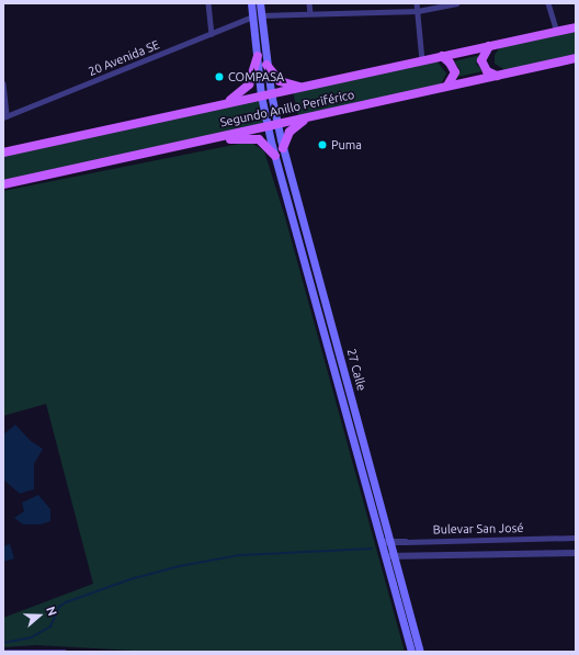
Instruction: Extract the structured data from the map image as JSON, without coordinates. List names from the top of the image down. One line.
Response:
{"streets":{"main road":["Segundo Anillo Periférico","27 Calle"],"street":["20 Avenida SE","Bulevar San José"]},"crossings":[["Segundo Anillo Periférico","27 Calle"],["27 Calle","Bulevar San José"]],"places":["COMPASA","Puma"],"north":"right"}
